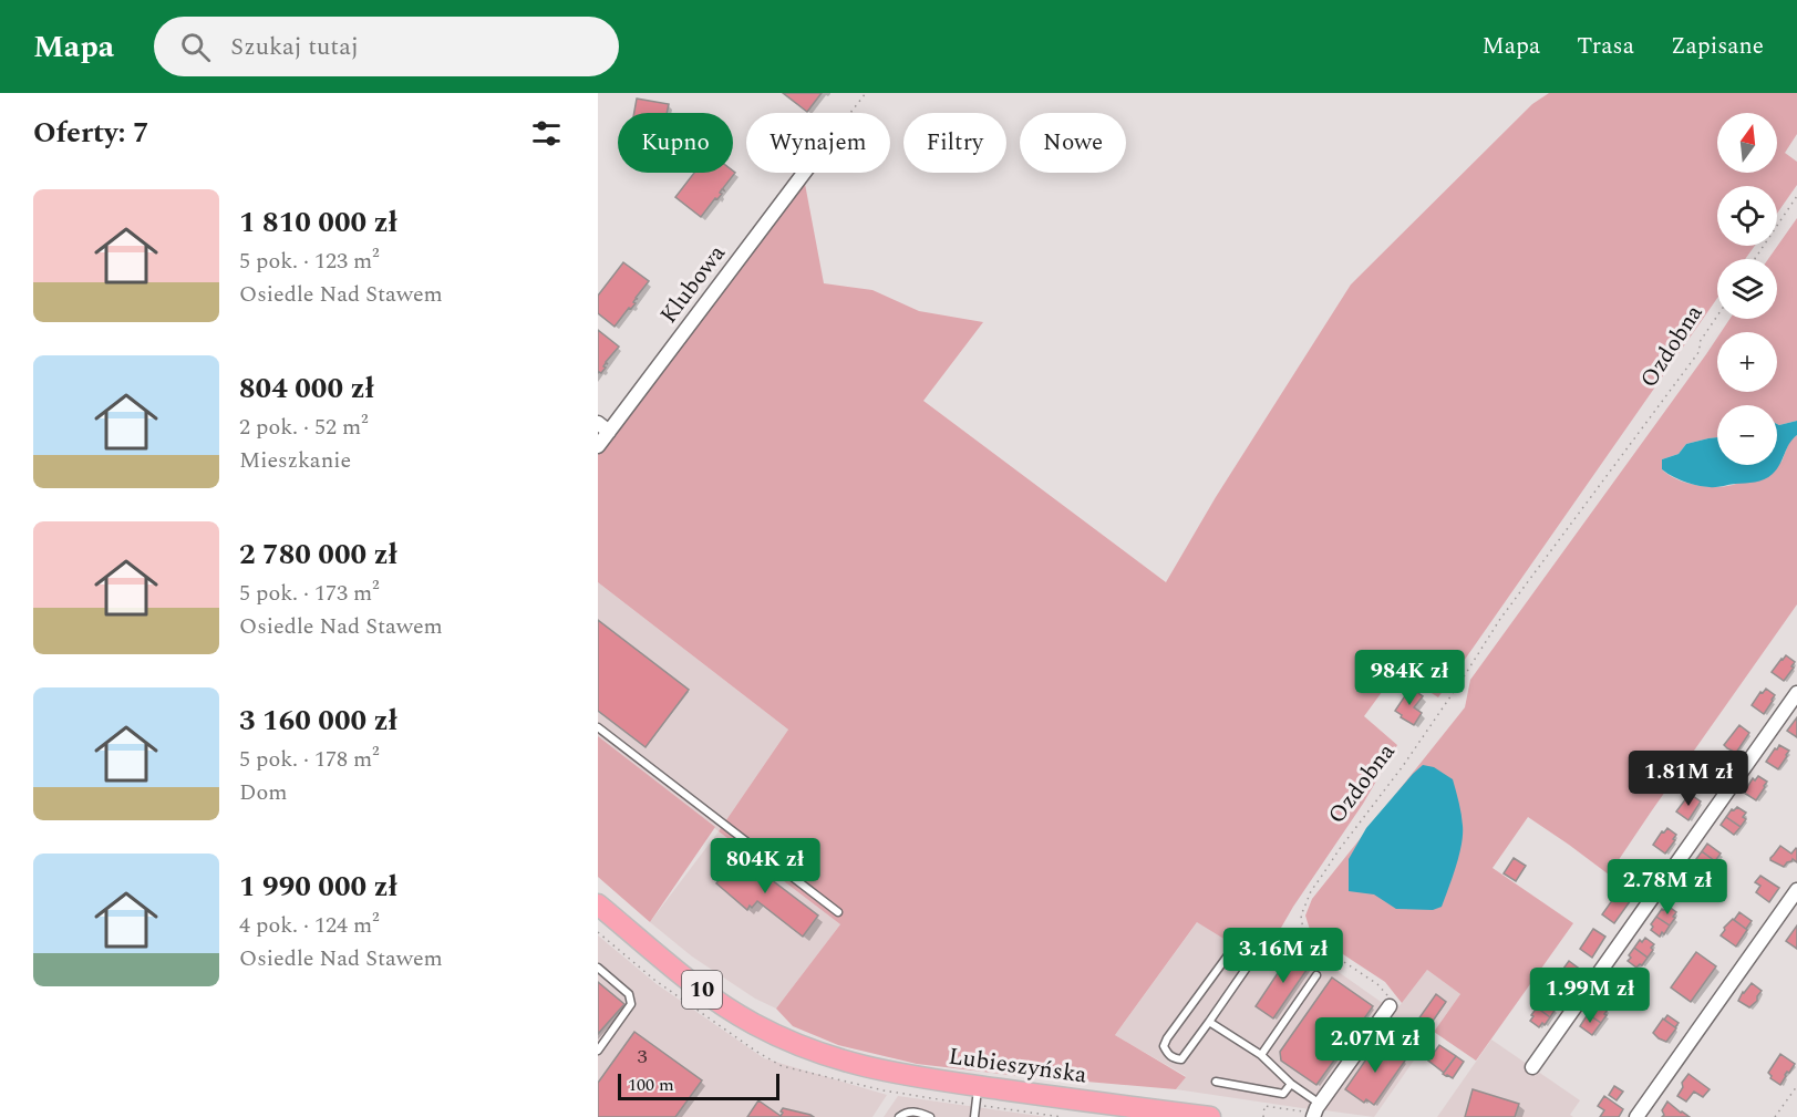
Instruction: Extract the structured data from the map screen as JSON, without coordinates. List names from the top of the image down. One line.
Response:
{"streets":{"main road":["10","Lubieszyńska"],"street":["Klubowa"],"path":["Ozdobna"]},"house_numbers":["3"],"scale_bar":"100 m","north":"top","page":{"header":"Mapa","search":"Szukaj tutaj","nav":["Mapa","Trasa","Zapisane"],"heading":"Oferty: 7","map_buttons":["+","−"],"chip":["Kupno","Wynajem","Filtry","Nowe"],"list":[{"name":"1 810 000 zł","note":"5 pok. · 123 m² · Osiedle Nad Stawem"},{"name":"804 000 zł","note":"2 pok. · 52 m² · Mieszkanie"},{"name":"2 780 000 zł","note":"5 pok. · 173 m² · Osiedle Nad Stawem"},{"name":"3 160 000 zł","note":"5 pok. · 178 m² · Dom"},{"name":"1 990 000 zł","note":"4 pok. · 124 m² · Osiedle Nad Stawem"}],"price":["984K zł","1.81M zł","804K zł","2.78M zł","3.16M zł","1.99M zł","2.07M zł"],"scale":"100 m"}}
